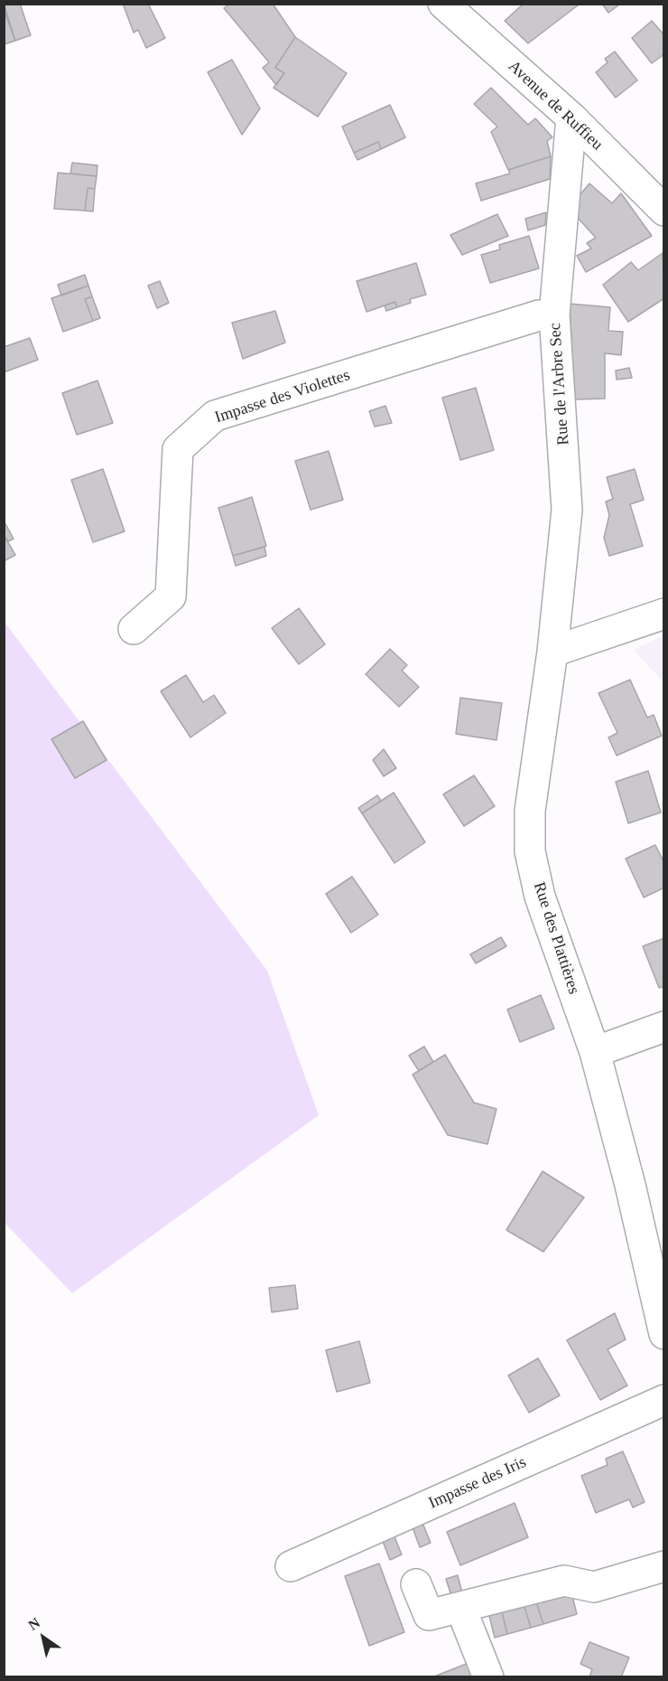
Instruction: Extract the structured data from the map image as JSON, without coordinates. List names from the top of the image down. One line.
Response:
{"streets":{"street":["Avenue de Ruffieu","Rue de l'Arbre Sec","Impasse des Violettes","Rue des Plattières","Impasse des Iris"]},"crossings":[["Avenue de Ruffieu","Rue de l'Arbre Sec"],["Rue de l'Arbre Sec","Impasse des Violettes"],["Rue de l'Arbre Sec","Rue des Plattières"]],"north":"top left"}
